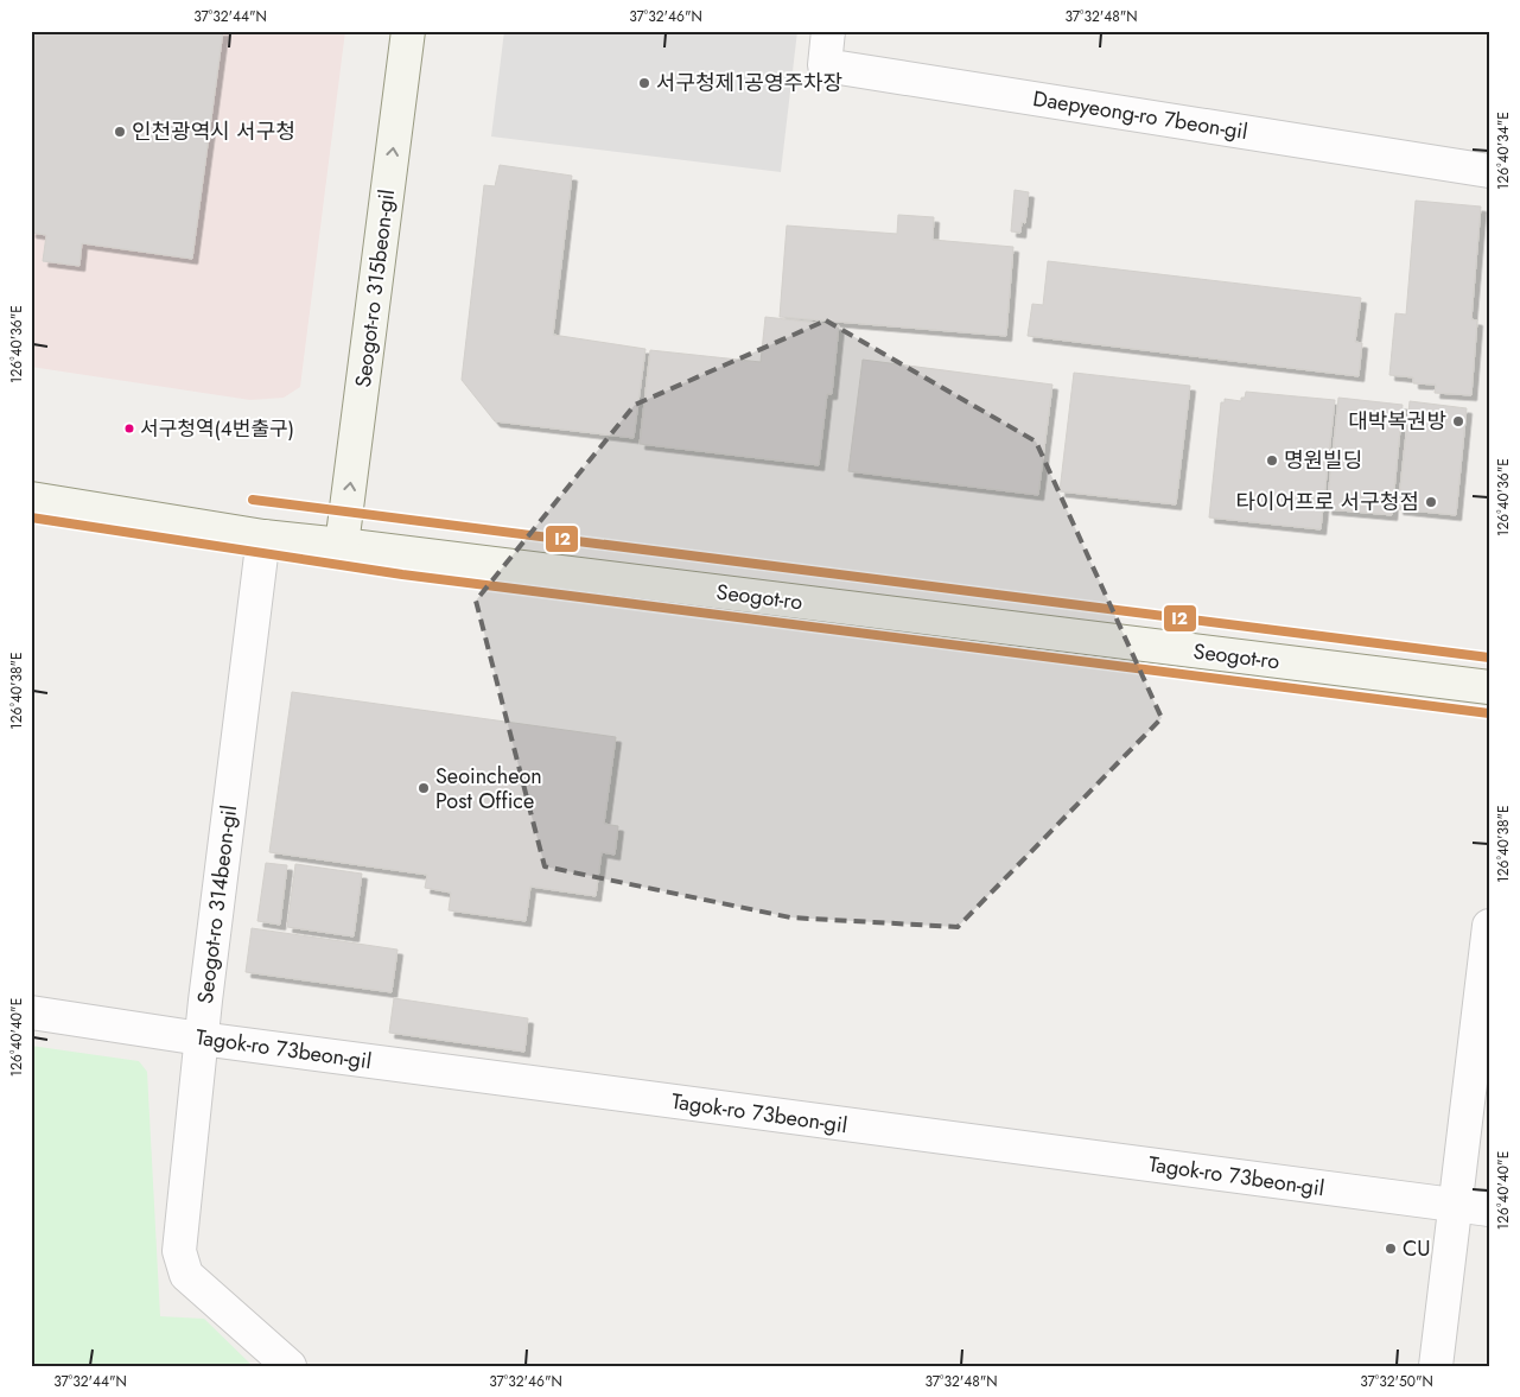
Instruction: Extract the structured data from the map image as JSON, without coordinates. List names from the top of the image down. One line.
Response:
{"streets":{"main road":["Seogot-ro 315beon-gil","Seogot-ro"],"street":["Daepyeong-ro 7beon-gil","Seogot-ro 314beon-gil","Tagok-ro 73beon-gil"]},"crossings":[["Seogot-ro 315beon-gil","Seogot-ro"],["Seogot-ro","Seogot-ro 314beon-gil"],["Seogot-ro 314beon-gil","Tagok-ro 73beon-gil"]],"one_way":["Seogot-ro 315beon-gil"],"places":["서구청제1공영주차장","인천광역시 서구청","대박복권방","서구청역(4번출구)","명원빌딩","타이어프로 서구청점","Seoincheon Post Office","CU"],"lines":["transit line I2"],"coordinates":["37°32'44\"N","37°32'46\"N","37°32'48\"N","126°40'34\"E","126°40'36\"E","126°40'38\"E","126°40'40\"E","37°32'50\"N"]}
